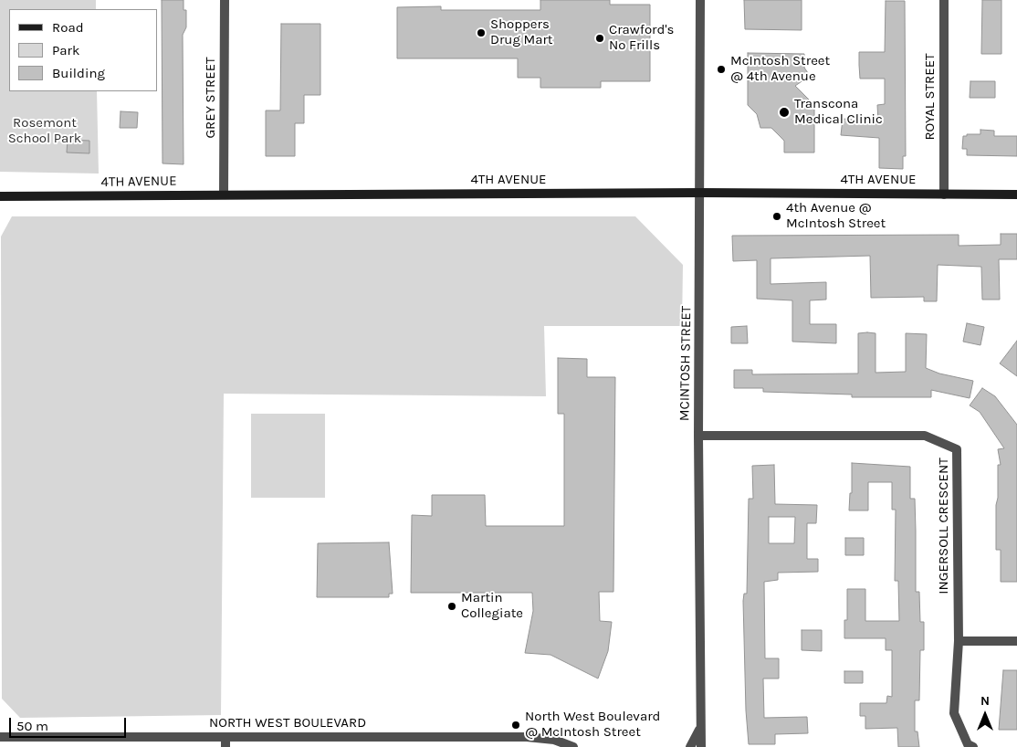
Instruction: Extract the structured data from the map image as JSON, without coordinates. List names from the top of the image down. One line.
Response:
{"streets":{"street":["ROYAL STREET","GREY STREET","4TH AVENUE","MCINTOSH STREET","INGERSOLL CRESCENT","NORTH WEST BOULEVARD"]},"crossings":[["ROYAL STREET","4TH AVENUE"],["GREY STREET","4TH AVENUE"],["4TH AVENUE","MCINTOSH STREET"],["MCINTOSH STREET","INGERSOLL CRESCENT"]],"parks":["Rosemont School Park"],"places":["Shoppers Drug Mart","Crawford's No Frills","McIntosh Street @ 4th Avenue","Transcona Medical Clinic","4th Avenue @ McIntosh Street","Martin Collegiate","North West Boulevard @ McIntosh Street"],"legend":["Road","Park","Building"],"scale_bar":"50 m","north":"top"}
